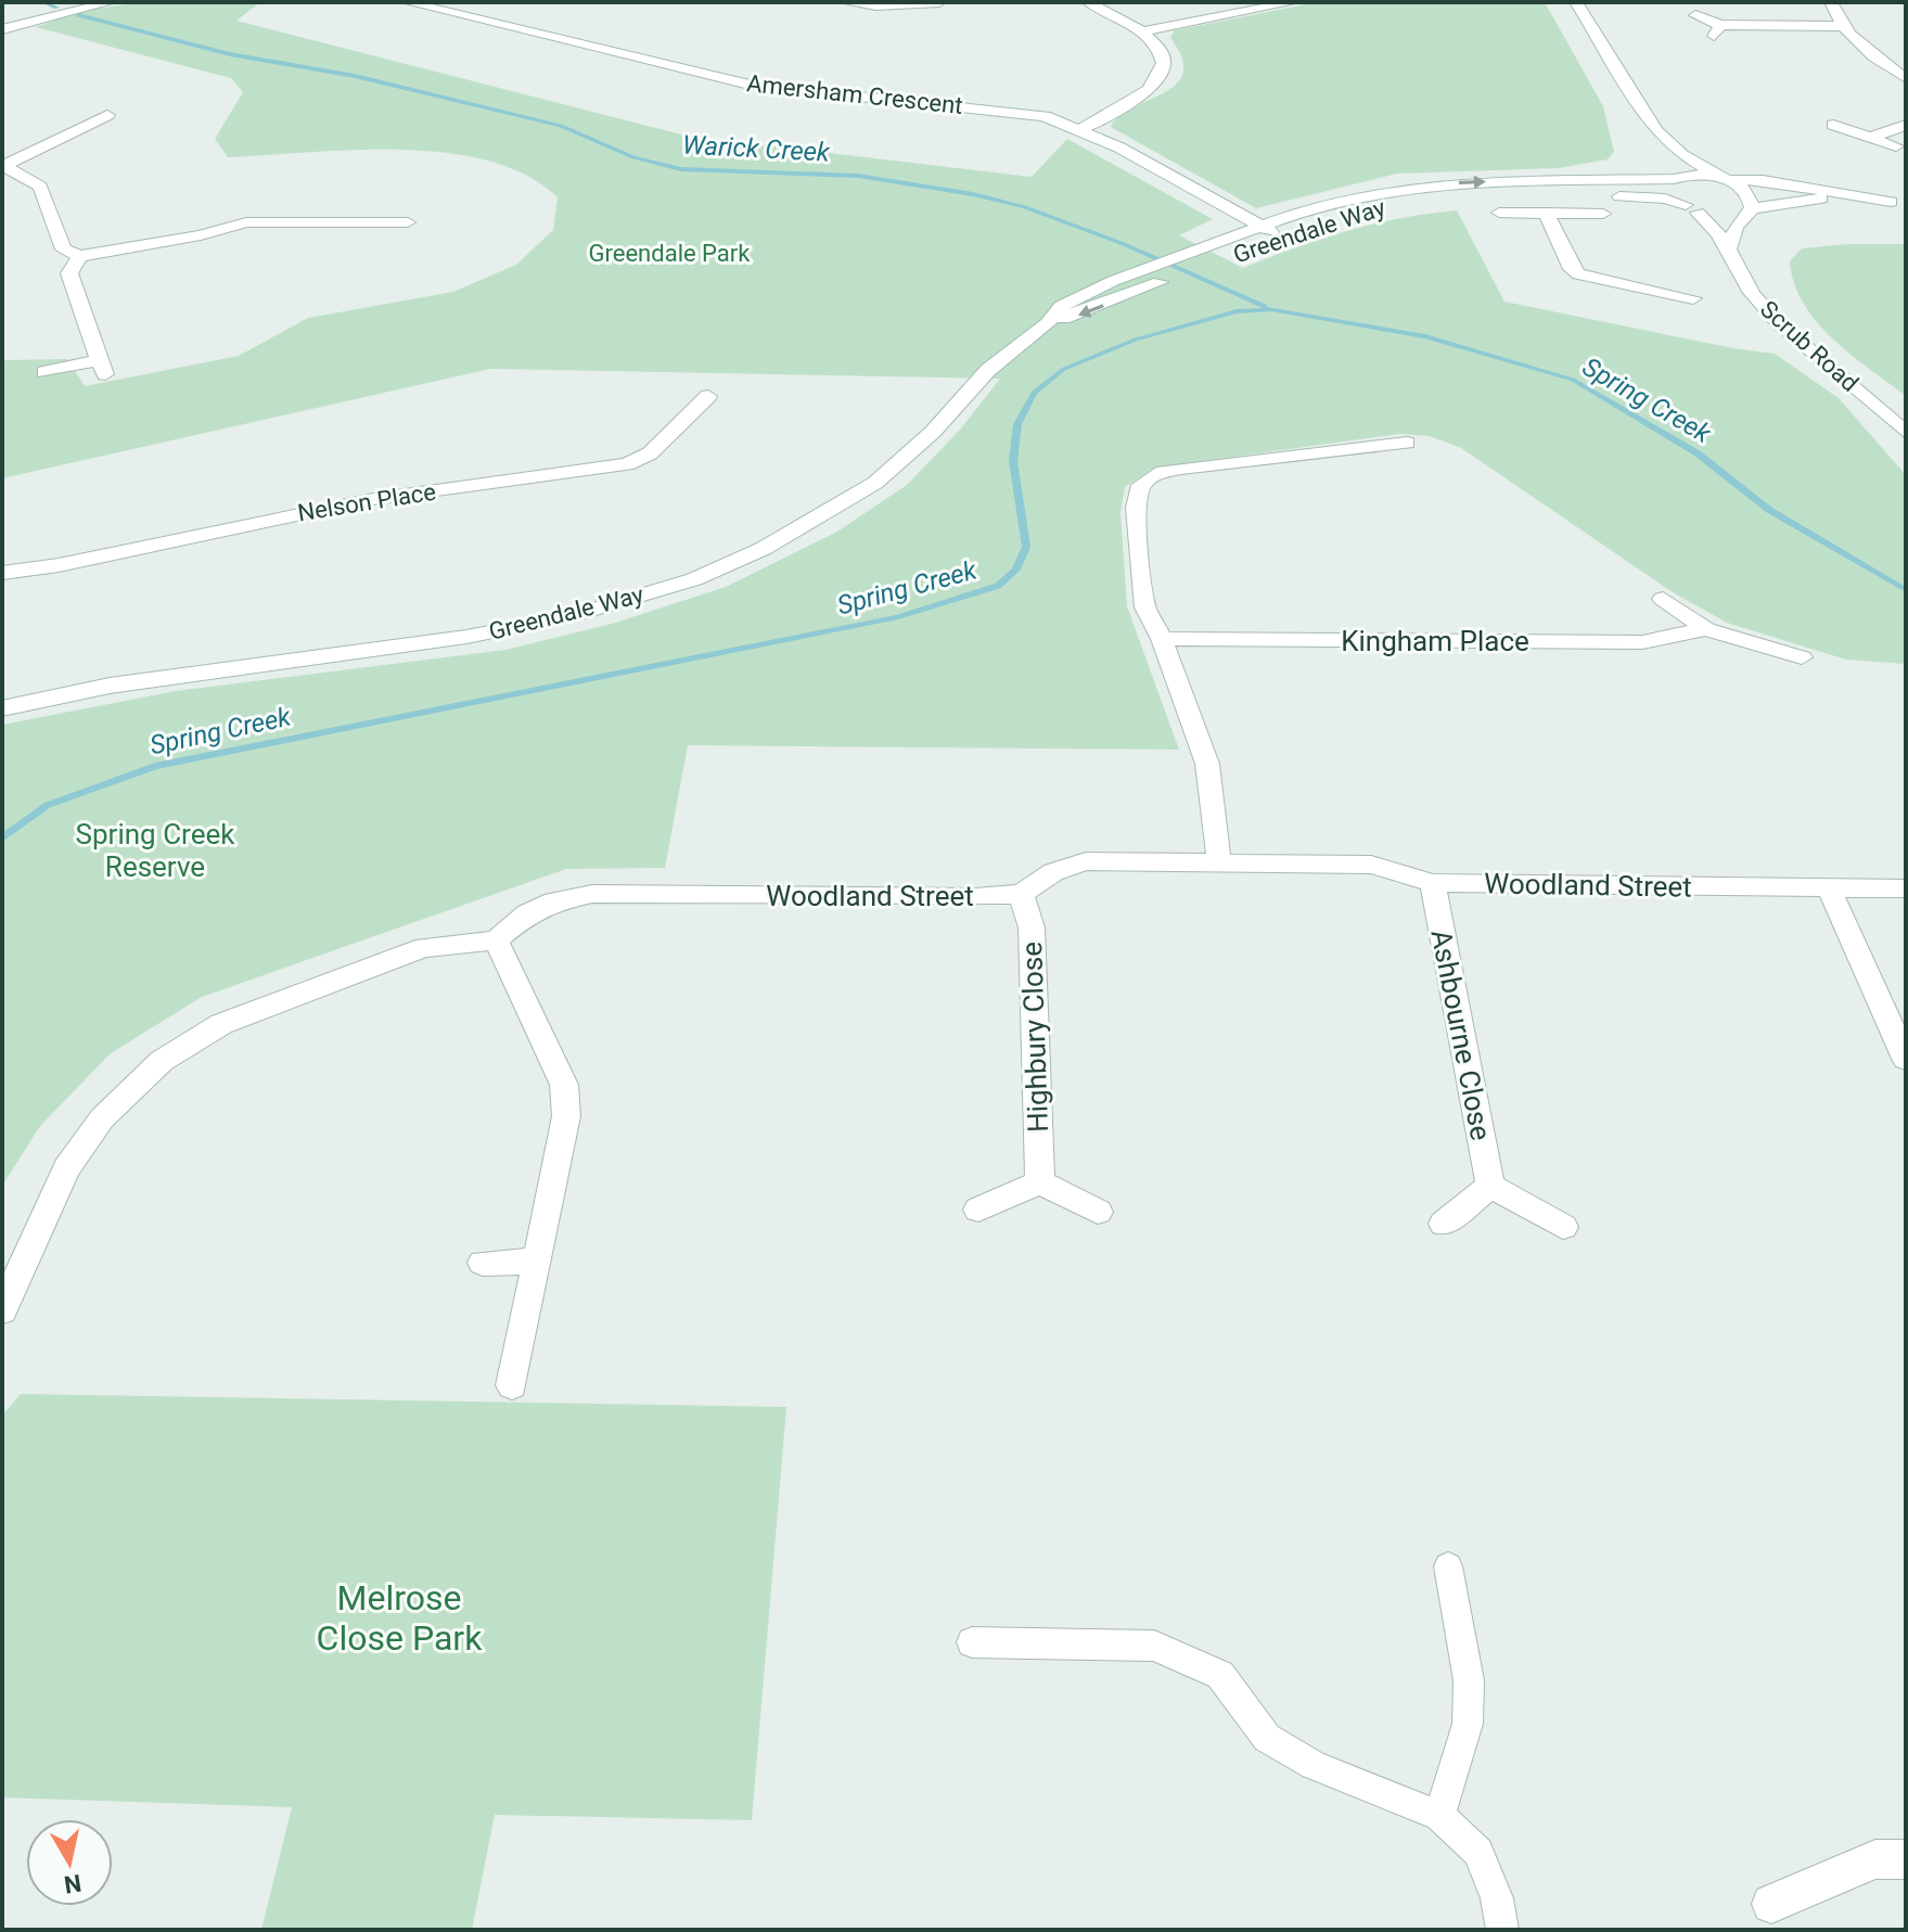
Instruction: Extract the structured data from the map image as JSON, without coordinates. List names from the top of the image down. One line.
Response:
{"streets":{"street":["Amersham Crescent","Greendale Way","Scrub Road","Nelson Place","Kingham Place","Woodland Street","Ashbourne Close","Highbury Close"]},"crossings":[["Amersham Crescent","Greendale Way"],["Greendale Way","Scrub Road"],["Woodland Street","Ashbourne Close"],["Woodland Street","Highbury Close"]],"water":["Warick Creek","Spring Creek"],"parks":["Greendale Park","Spring Creek Reserve","Melrose Close Park"],"north":"bottom"}
